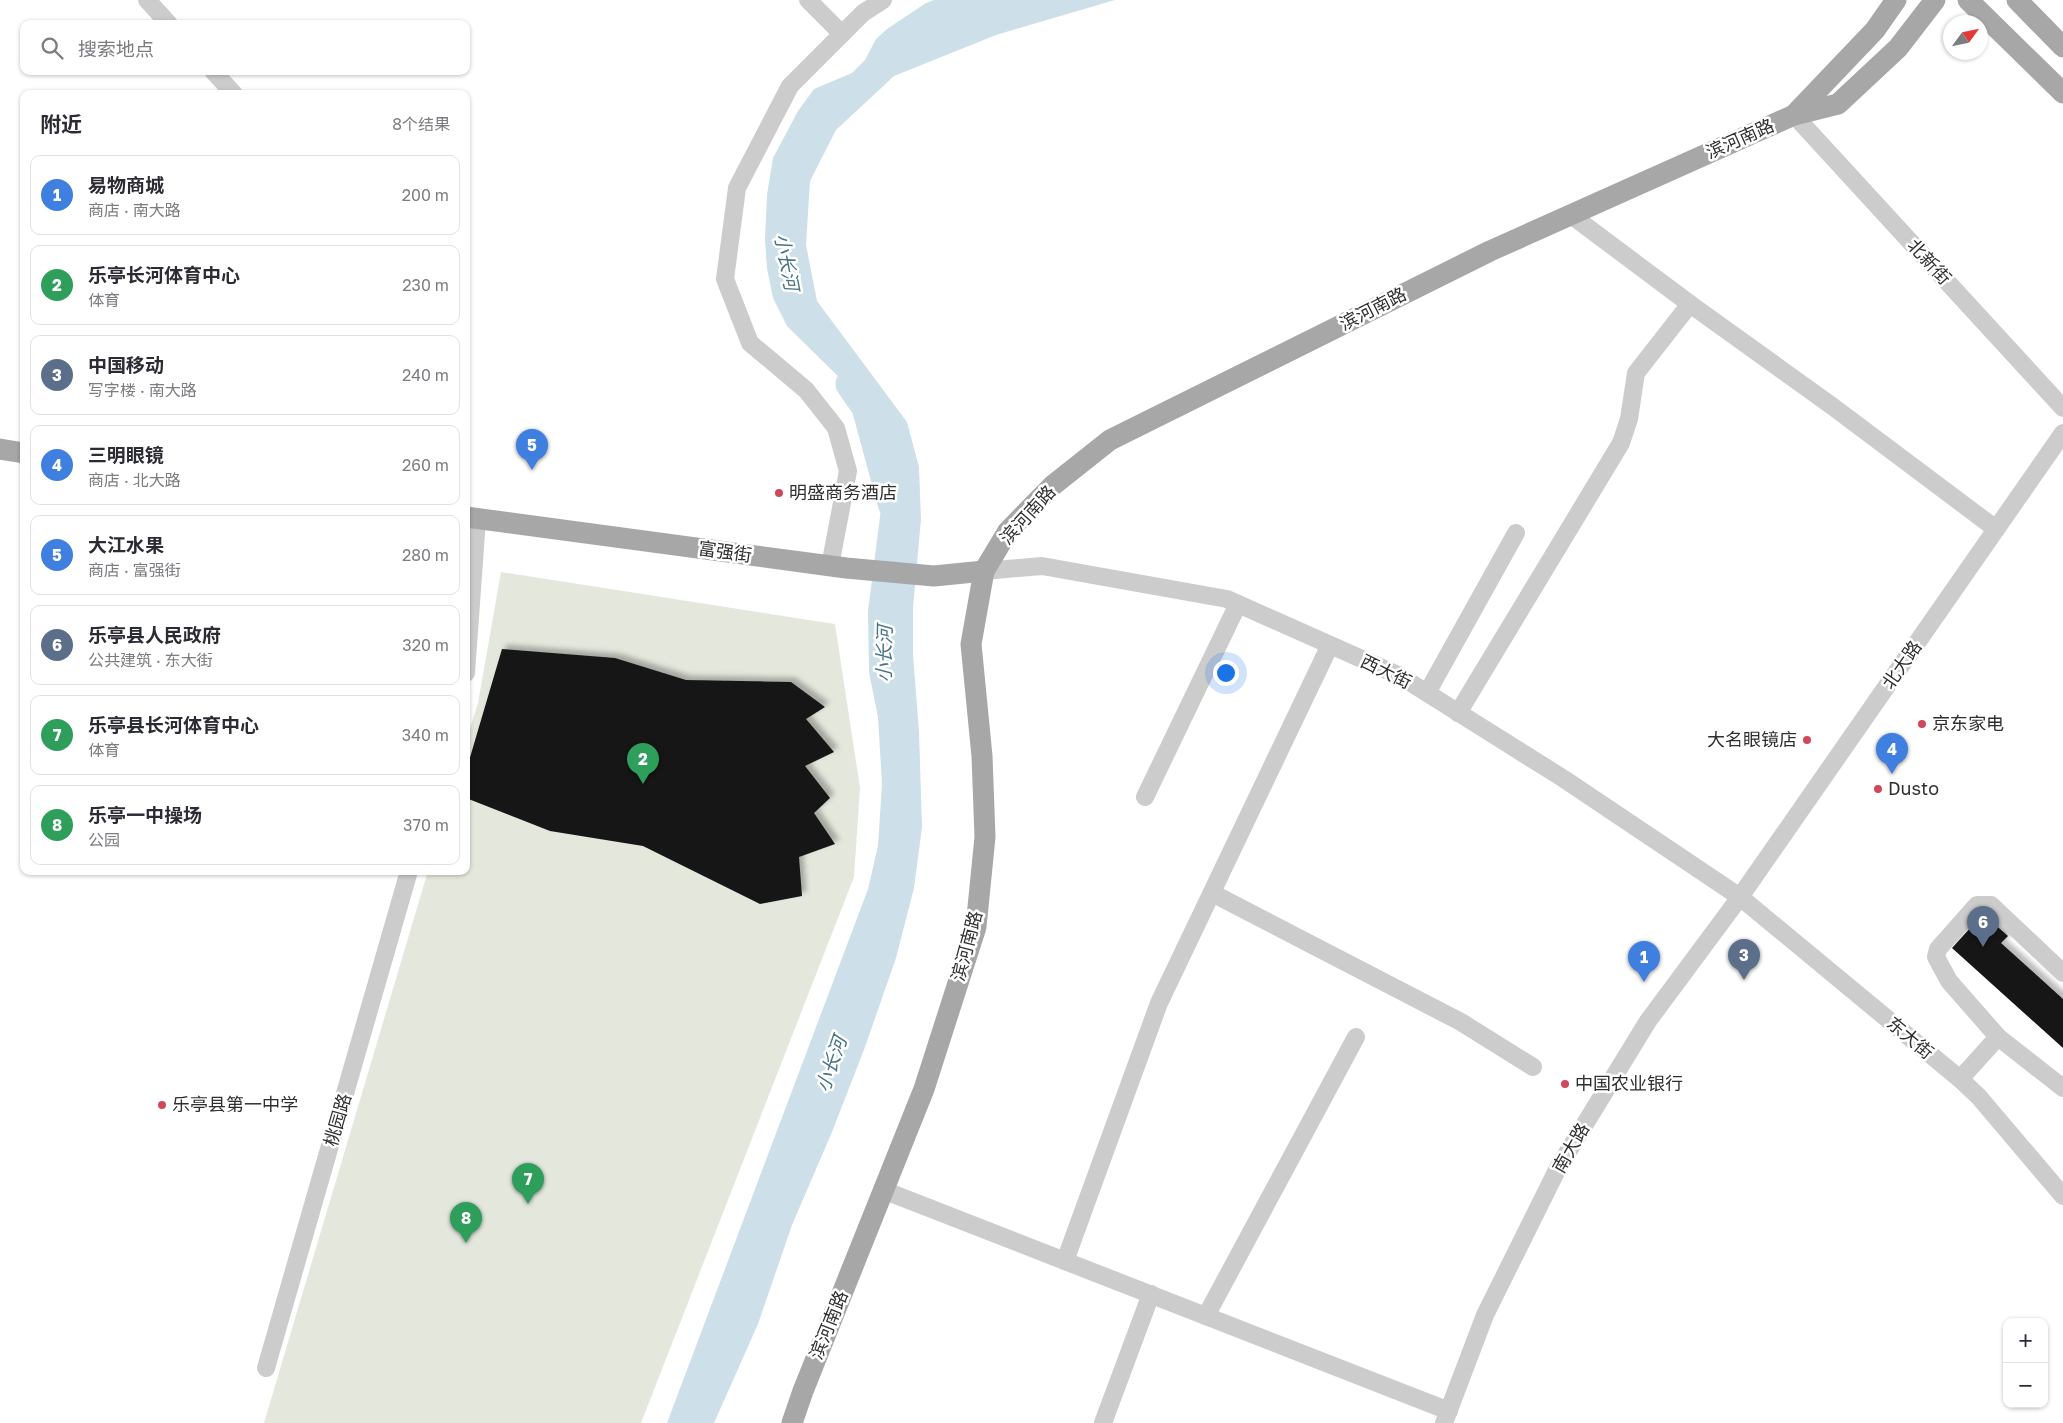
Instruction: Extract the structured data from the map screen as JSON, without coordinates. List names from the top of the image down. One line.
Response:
{"streets":{"main road":["滨河南路","富强街"],"street":["北新街","北大路","西大街","东大街","桃园路","南大路"]},"crossings":[["滨河南路","北新街"],["滨河南路","富强街"],["滨河南路","西大街"],["富强街","西大街"],["北大路","西大街"],["北大路","东大街"],["北大路","南大路"],["西大街","东大街"],["西大街","南大路"],["东大街","南大路"]],"water":["小长河"],"places":["明盛商务酒店","京东家电","大名眼镜店","Dusto","中国农业银行","乐亭县第一中学"],"north":"top right","page":{"search":"搜索地点","heading":["附近","8个结果"],"list":[{"mark":"1","name":"易物商城","note":"商店 · 南大路","value":"200 m"},{"mark":"2","name":"乐亭长河体育中心","note":"体育","value":"230 m"},{"mark":"3","name":"中国移动","note":"写字楼 · 南大路","value":"240 m"},{"mark":"4","name":"三明眼镜","note":"商店 · 北大路","value":"260 m"},{"mark":"5","name":"大江水果","note":"商店 · 富强街","value":"280 m"},{"mark":"6","name":"乐亭县人民政府","note":"公共建筑 · 东大街","value":"320 m"},{"mark":"7","name":"乐亭县长河体育中心","note":"体育","value":"340 m"},{"mark":"8","name":"乐亭一中操场","note":"公园","value":"370 m"}],"pins":["5","4","2","6","3","1","7","8"],"map_buttons":["+","−"]}}
